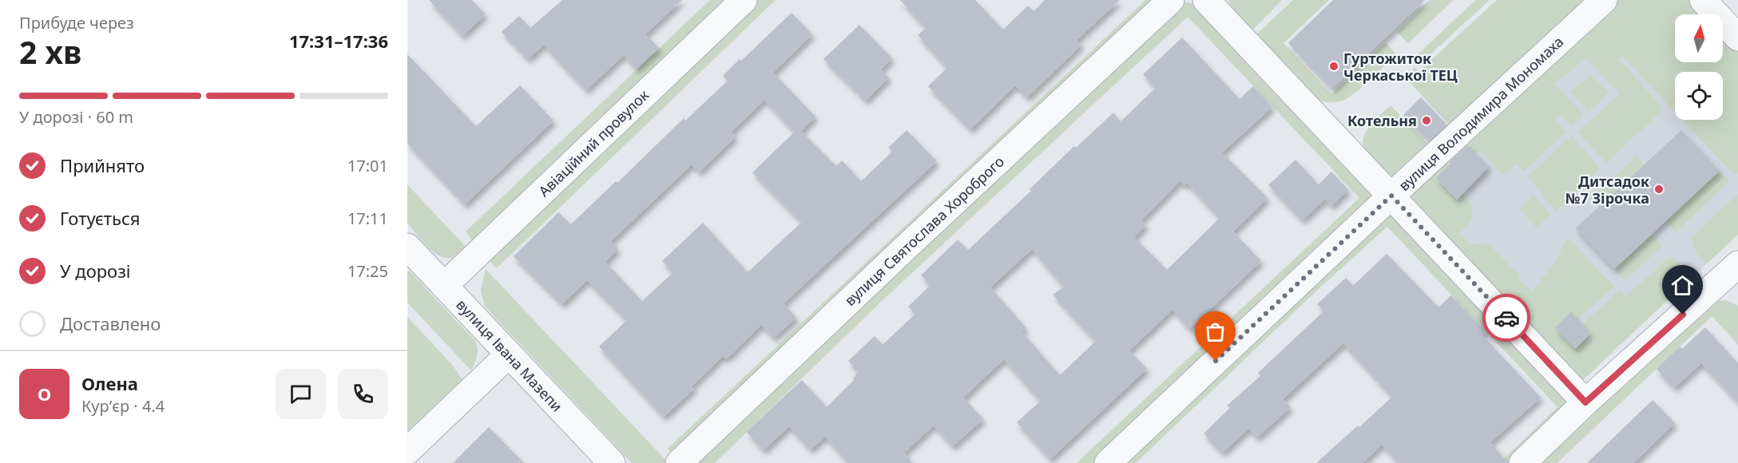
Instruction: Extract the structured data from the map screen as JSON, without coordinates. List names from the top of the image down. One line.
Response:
{"streets":{"street":["вулиця Володимира Мономаха","Авіаційний провулок","вулиця Святослава Хороброго","вулиця Івана Мазепи"]},"crossings":[["Авіаційний провулок","вулиця Івана Мазепи"]],"places":["Гуртожиток Черкаської ТЕЦ","Котельня","Дитсадок №7 Зірочка"],"north":"top","page":{"heading":["2 хв","Прибуде через","17:31–17:36"],"panel":["Олена","Кур’єр · 4.4"],"bar":"У дорозі · 60 m","list":[["Прийнято","17:01"],["Готується","17:11"],["У дорозі","17:25"],"Доставлено"],"round":"О"}}
